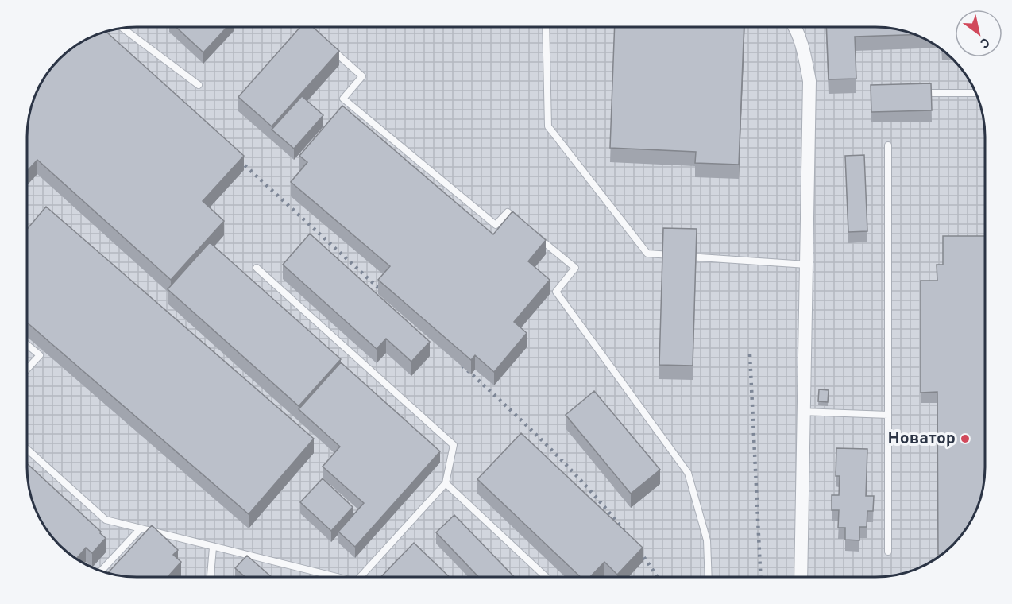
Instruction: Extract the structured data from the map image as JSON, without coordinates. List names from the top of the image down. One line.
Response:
{"places":["Новатор"],"north":"bottom right"}
